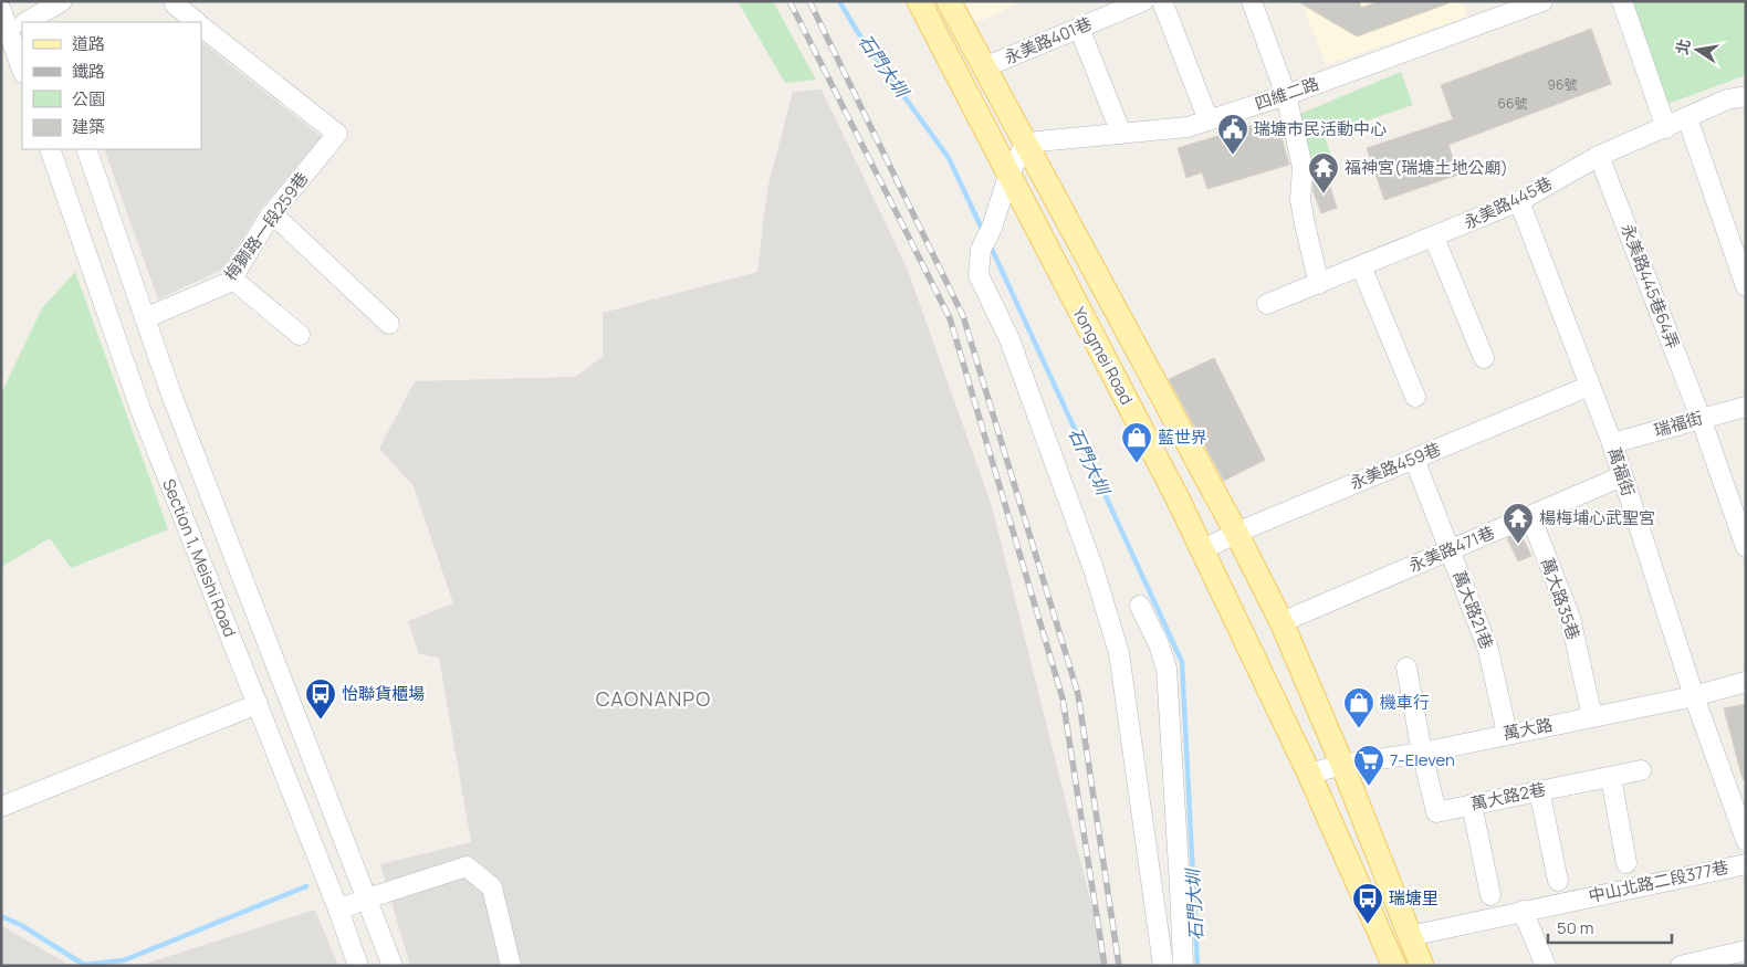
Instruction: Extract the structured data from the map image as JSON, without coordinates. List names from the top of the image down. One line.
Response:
{"streets":{"main road":["Yongmei Road"],"street":["永美路401巷","四維二路","永美路445巷","梅獅路一段259巷","永美路445巷64弄","瑞福街","永美路459巷","萬福街","永美路471巷","Section 1, Meishi Road","萬大路35巷","萬大路21巷","萬大路","萬大路2巷","中山北路二段377巷"]},"crossings":[["永美路401巷","Yongmei Road"],["四維二路","Yongmei Road"],["永美路445巷","永美路445巷64弄"],["永美路445巷","萬福街"],["梅獅路一段259巷","Section 1, Meishi Road"],["永美路445巷64弄","瑞福街"],["Yongmei Road","永美路459巷"],["Yongmei Road","永美路471巷"],["Yongmei Road","萬大路"],["Yongmei Road","中山北路二段377巷"],["瑞福街","萬福街"],["永美路459巷","萬福街"],["永美路459巷","萬大路21巷"],["萬福街","永美路471巷"],["萬福街","萬大路"],["永美路471巷","萬大路35巷"],["永美路471巷","萬大路21巷"],["萬大路35巷","萬大路"],["萬大路21巷","萬大路"],["萬大路","萬大路2巷"]],"districts":["CAONANPO"],"water":["石門大圳"],"places":{"public building":["瑞塘市民活動中心"],"temple":["福神宮(瑞塘土地公廟)","楊梅埔心武聖宮"],"shop":["藍世界","機車行"],"bus stop":["怡聯貨櫃場","瑞塘里"],"supermarket":["7-Eleven"]},"house_numbers":["96號","66號"],"legend":["道路","鐵路","公園","建築"],"scale_bar":"50 m","north":"left"}
